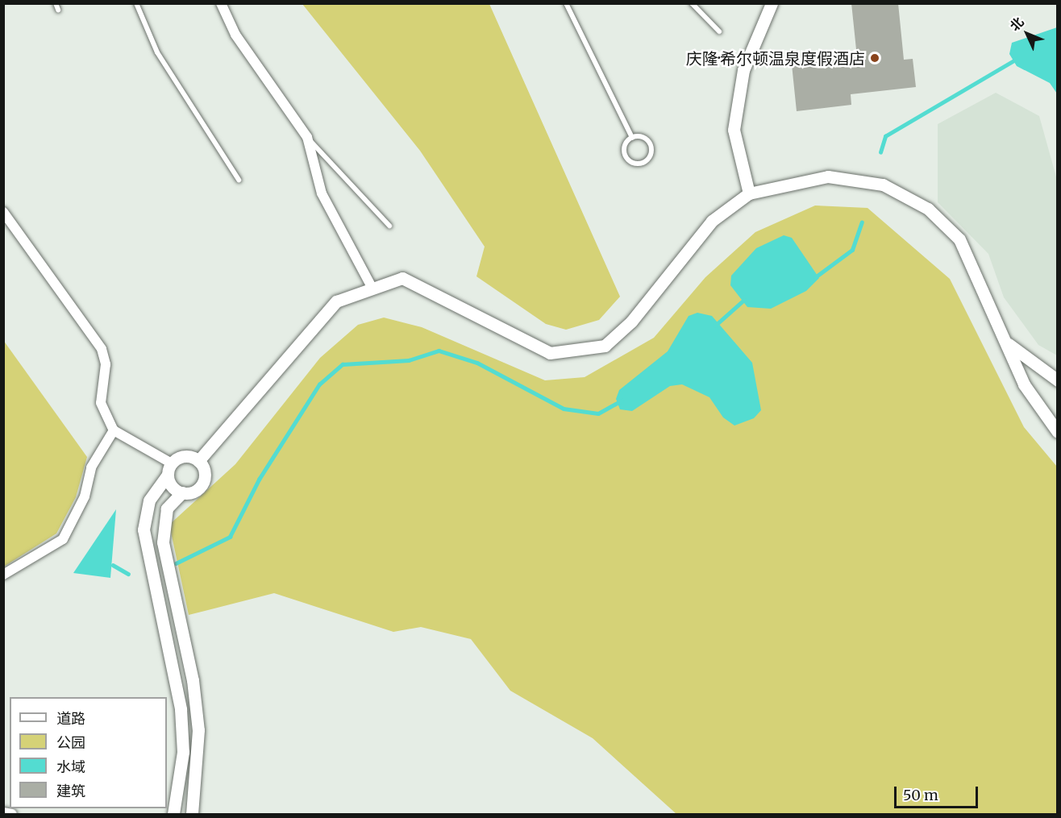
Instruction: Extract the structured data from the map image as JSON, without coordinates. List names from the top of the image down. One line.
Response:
{"places":["庆隆·希尔顿温泉度假酒店"],"legend":["道路","公园","水域","建筑"],"scale_bar":"50 m","north":"top left"}
